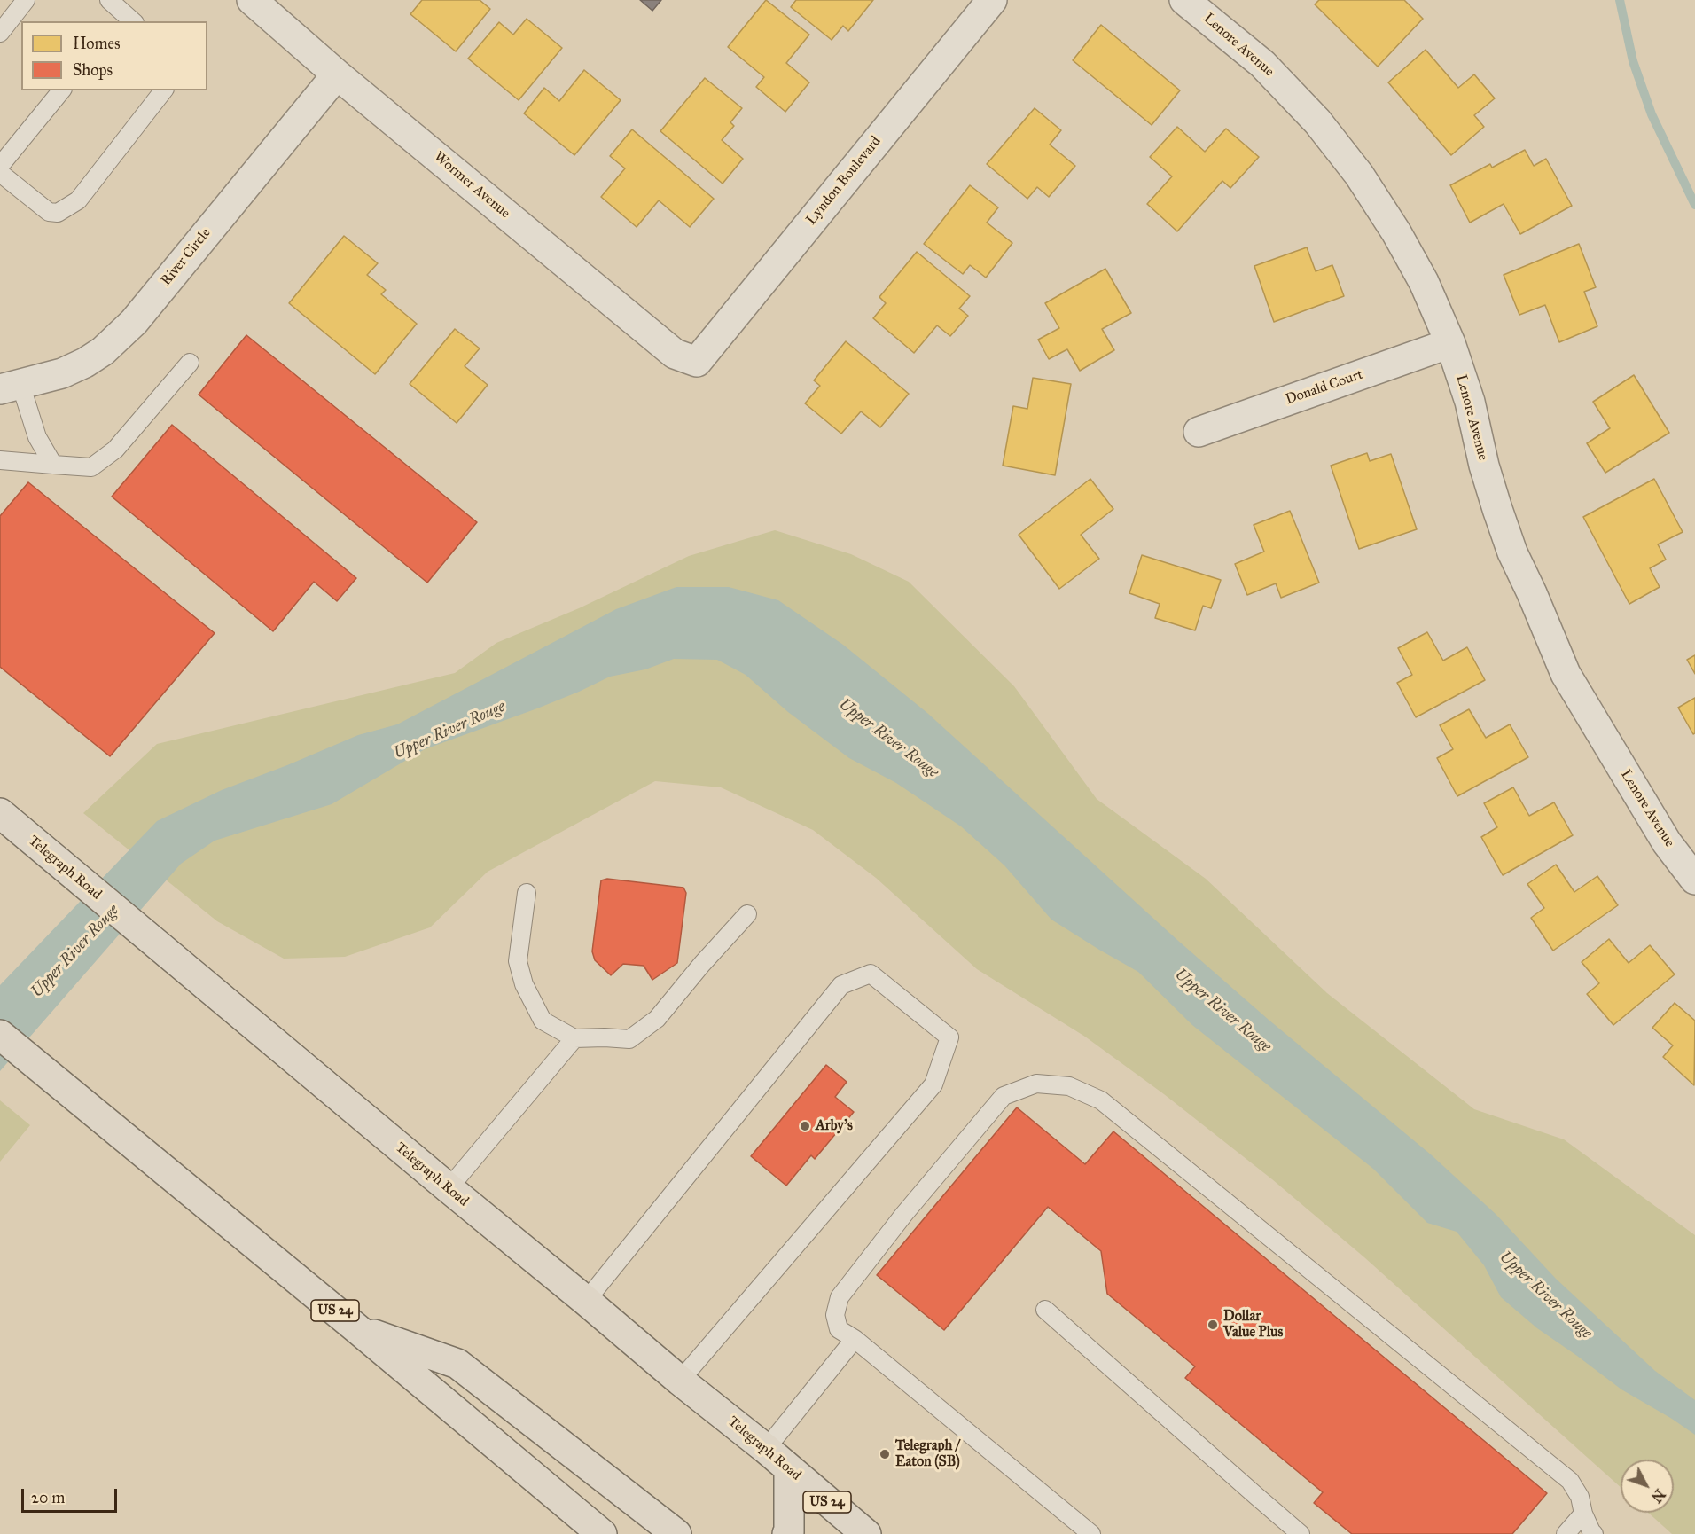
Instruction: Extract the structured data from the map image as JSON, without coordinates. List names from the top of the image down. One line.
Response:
{"streets":{"main road":["Telegraph Road","US 24"],"street":["Lenore Avenue","Lyndon Boulevard","Wormer Avenue","River Circle","Donald Court"]},"crossings":[["Lenore Avenue","Donald Court"],["Lyndon Boulevard","Wormer Avenue"],["Wormer Avenue","River Circle"]],"water":["Upper River Rouge"],"places":["Arby's","Dollar Value Plus","Telegraph / Eaton (SB)"],"legend":["Homes","Shops"],"scale_bar":"20 m","north":"bottom right"}
